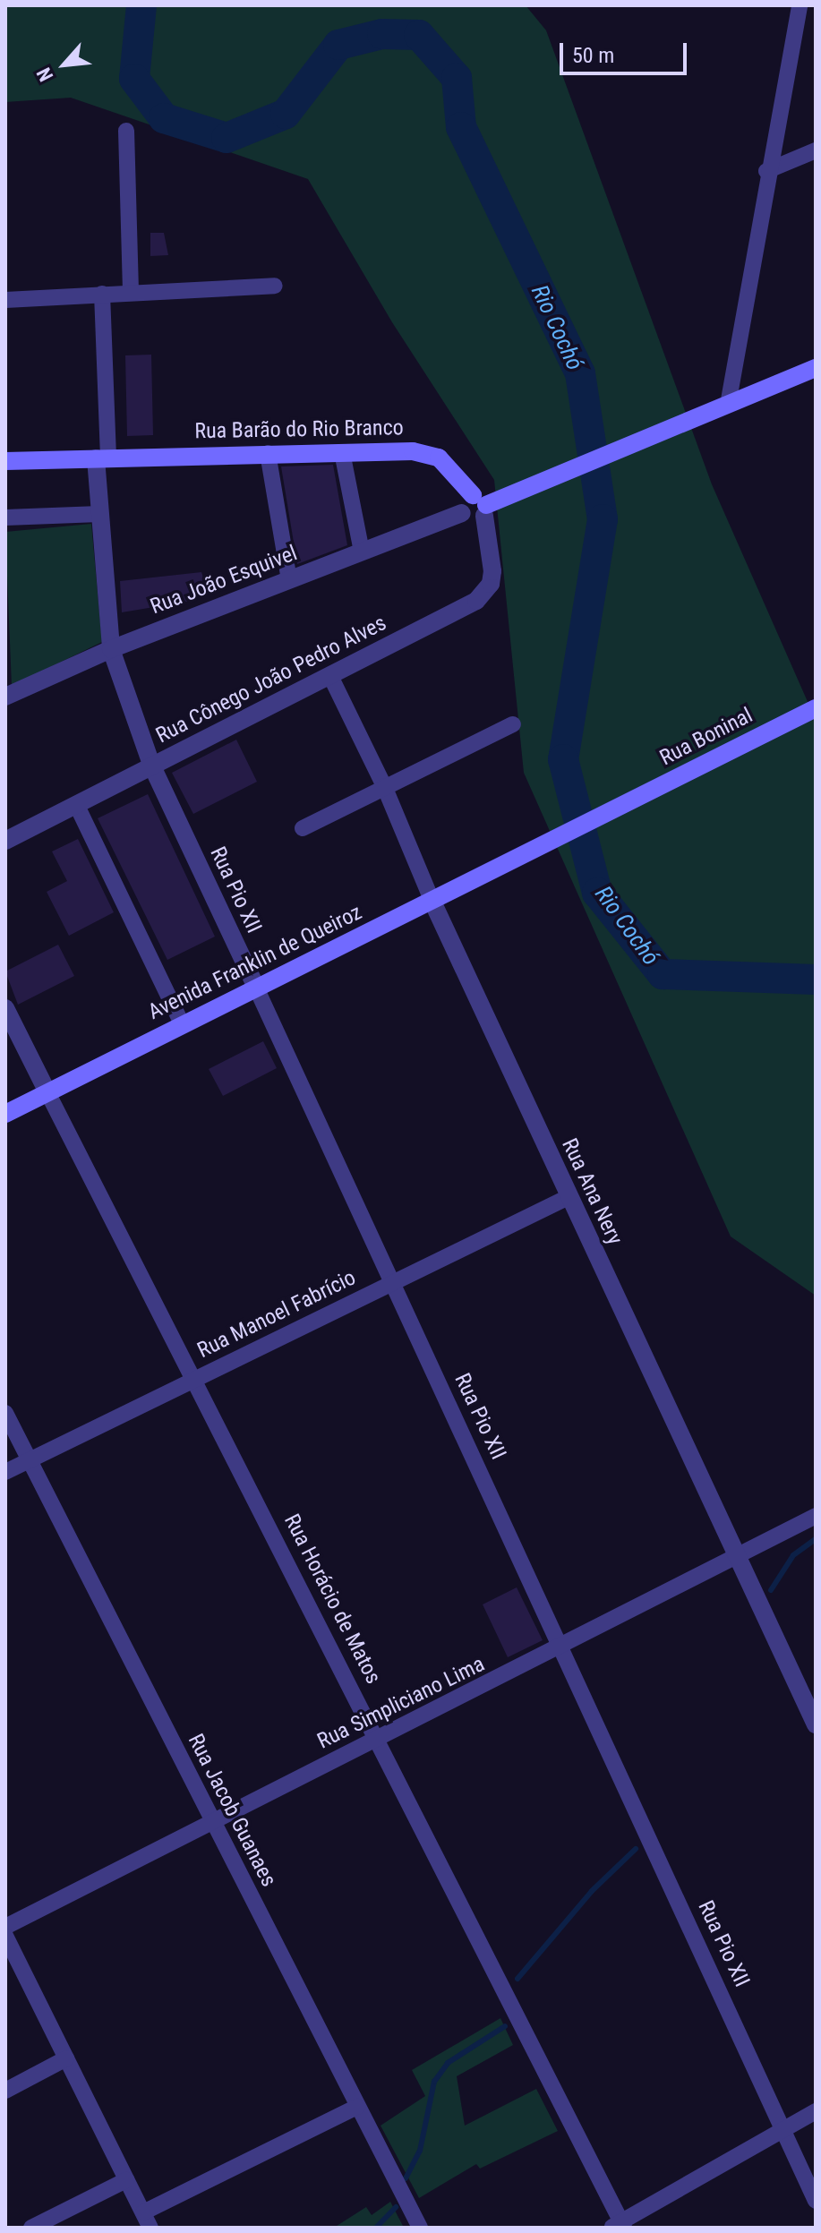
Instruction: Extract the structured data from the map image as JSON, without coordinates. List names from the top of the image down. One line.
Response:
{"streets":{"main road":["Rua Barão do Rio Branco","Rua Boninal","Avenida Franklin de Queiroz"],"street":["Rua João Esquivel","Rua Cônego João Pedro Alves","Rua Pio XII","Rua Ana Nery","Rua Manoel Fabrício","Rua Horácio de Matos","Rua Simpliciano Lima","Rua Jacob Guanaes"]},"crossings":[["Rua Barão do Rio Branco","Rua João Esquivel"],["Rua Barão do Rio Branco","Rua Cônego João Pedro Alves"],["Rua Barão do Rio Branco","Rua Pio XII"],["Rua João Esquivel","Rua Cônego João Pedro Alves"],["Rua João Esquivel","Rua Pio XII"],["Rua Cônego João Pedro Alves","Rua Pio XII"],["Rua Cônego João Pedro Alves","Rua Ana Nery"],["Rua Boninal","Avenida Franklin de Queiroz"],["Rua Pio XII","Avenida Franklin de Queiroz"],["Rua Pio XII","Rua Manoel Fabrício"],["Rua Pio XII","Rua Simpliciano Lima"],["Avenida Franklin de Queiroz","Rua Ana Nery"],["Avenida Franklin de Queiroz","Rua Horácio de Matos"],["Rua Ana Nery","Rua Manoel Fabrício"],["Rua Ana Nery","Rua Simpliciano Lima"],["Rua Manoel Fabrício","Rua Horácio de Matos"],["Rua Manoel Fabrício","Rua Jacob Guanaes"],["Rua Horácio de Matos","Rua Simpliciano Lima"],["Rua Simpliciano Lima","Rua Jacob Guanaes"]],"water":["Rio Cochó"],"scale_bar":"50 m","north":"bottom left"}
